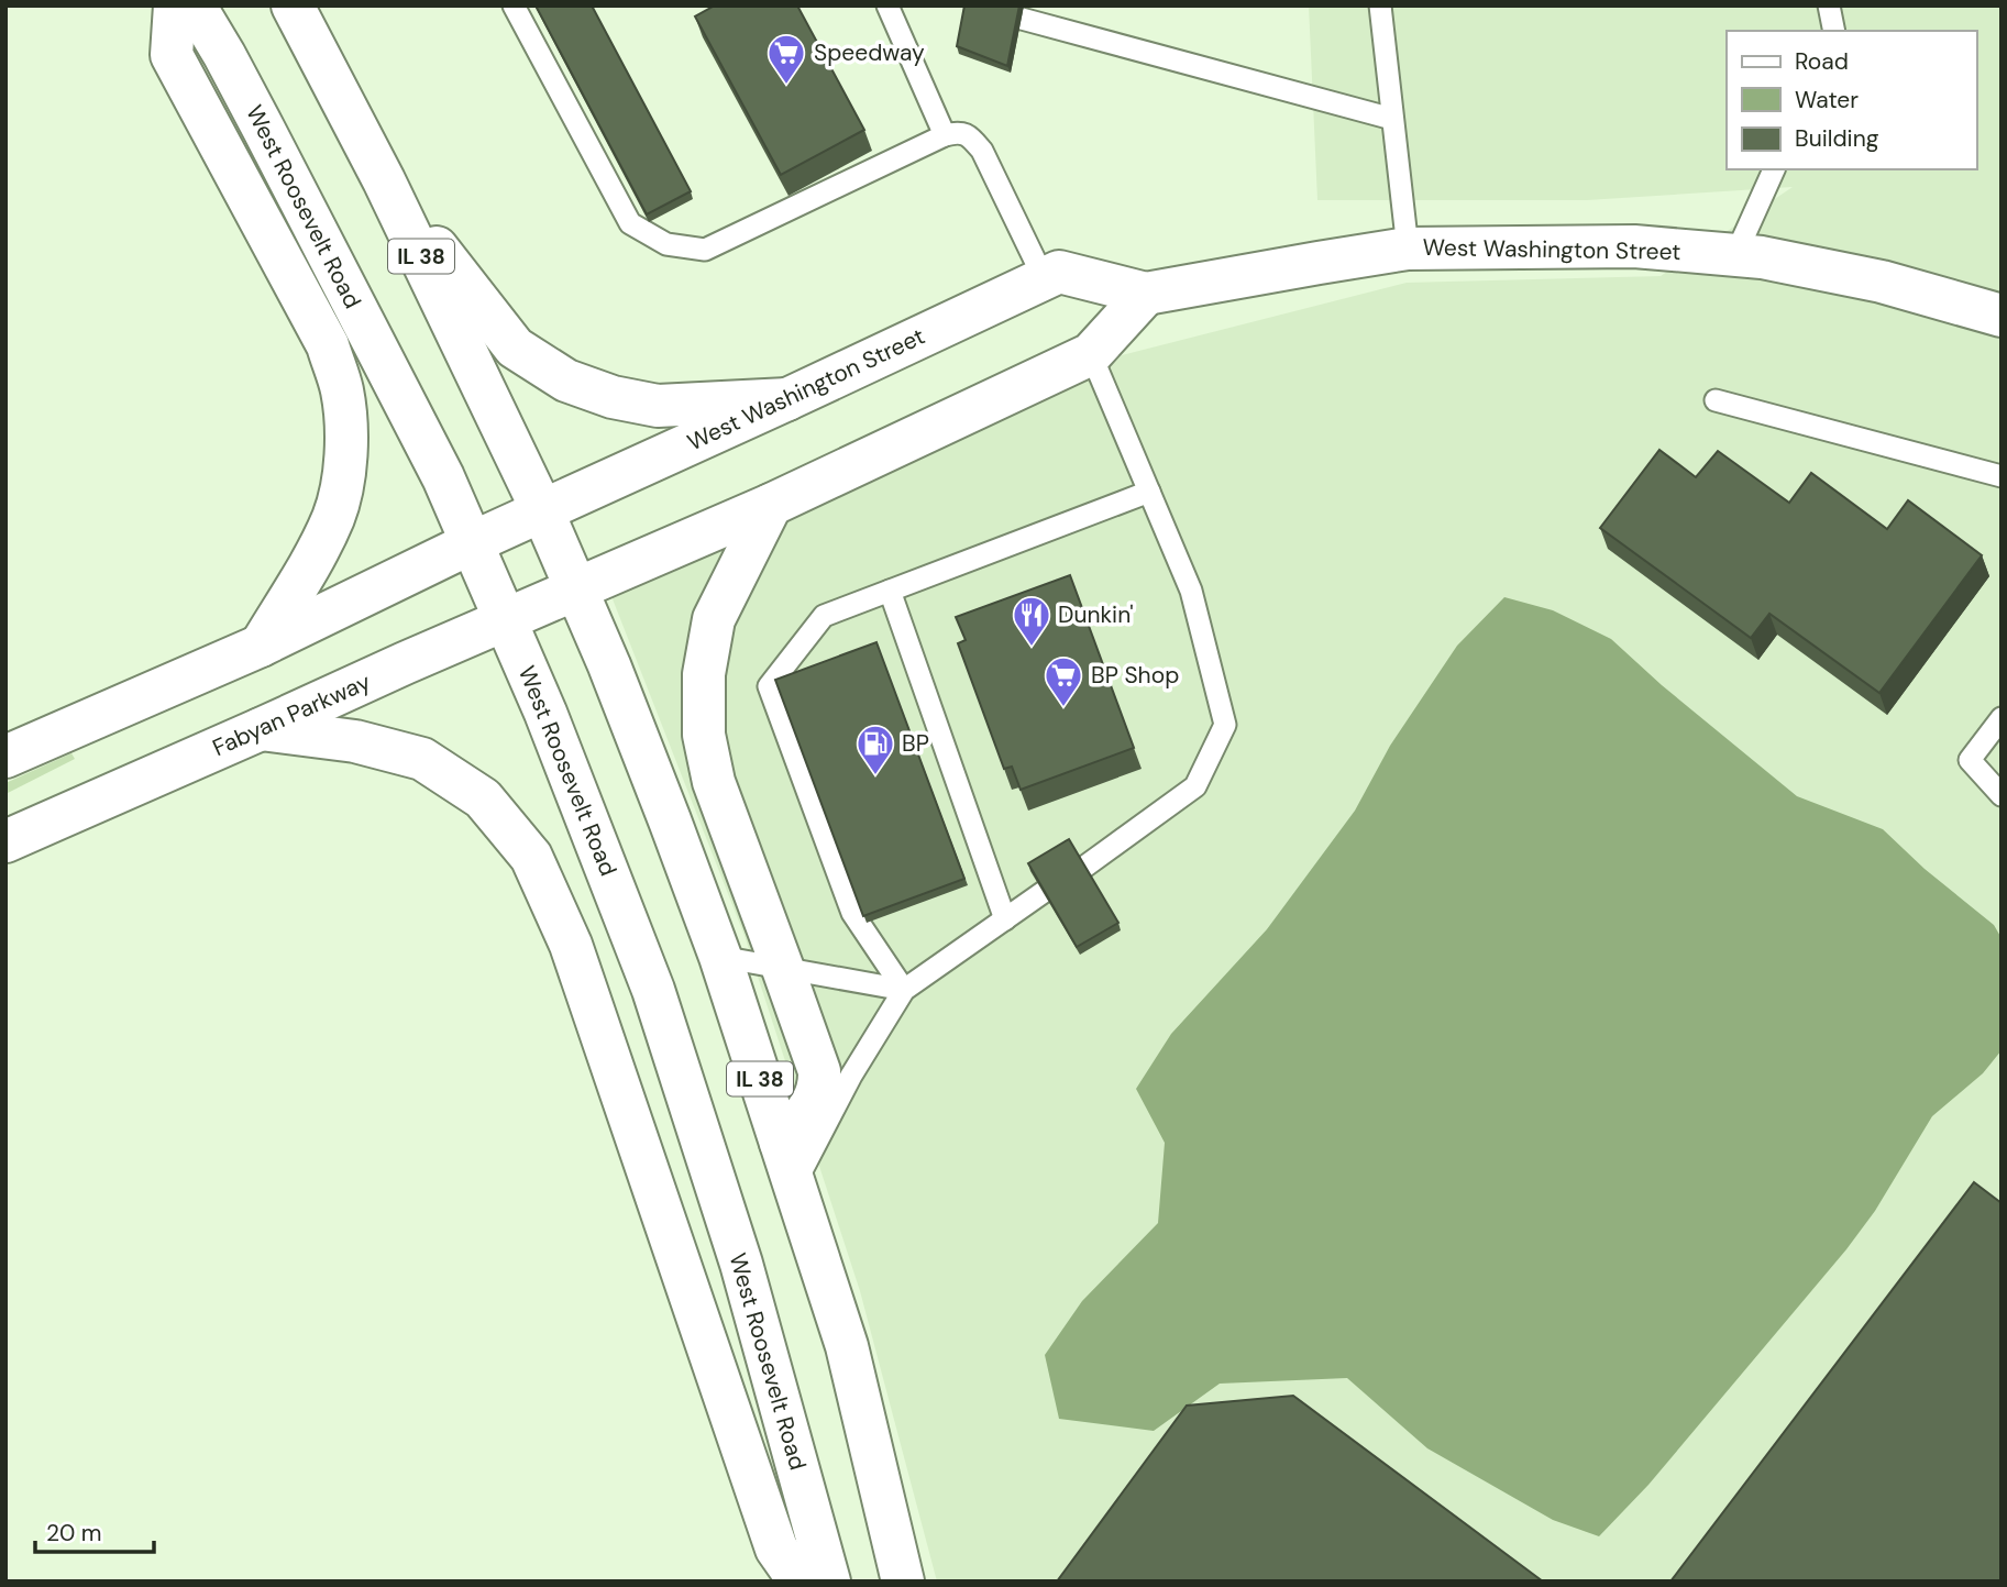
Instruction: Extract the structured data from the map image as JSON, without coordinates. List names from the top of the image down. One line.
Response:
{"streets":{"main road":["West Roosevelt Road","West Washington Street","IL 38","Fabyan Parkway"]},"crossings":[["West Roosevelt Road","West Washington Street"],["West Roosevelt Road","Fabyan Parkway"],["West Washington Street","IL 38"],["IL 38","Fabyan Parkway"]],"places":{"supermarket":["Speedway","BP Shop"],"restaurant":["Dunkin'"],"fuel station":["BP"]},"legend":["Road","Water","Building"],"scale_bar":"20 m"}
